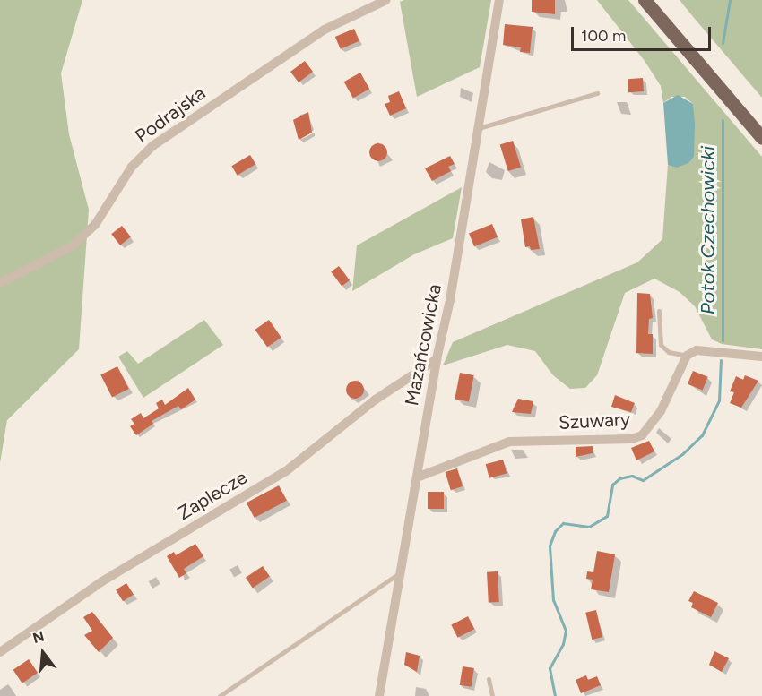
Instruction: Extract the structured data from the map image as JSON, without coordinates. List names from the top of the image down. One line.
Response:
{"streets":{"street":["Podrajska","Mazańcowicka","Szuwary","Zaplecze"]},"crossings":[["Mazańcowicka","Szuwary"],["Mazańcowicka","Zaplecze"]],"water":["Potok Czechowicki"],"scale_bar":"100 m","north":"top"}
